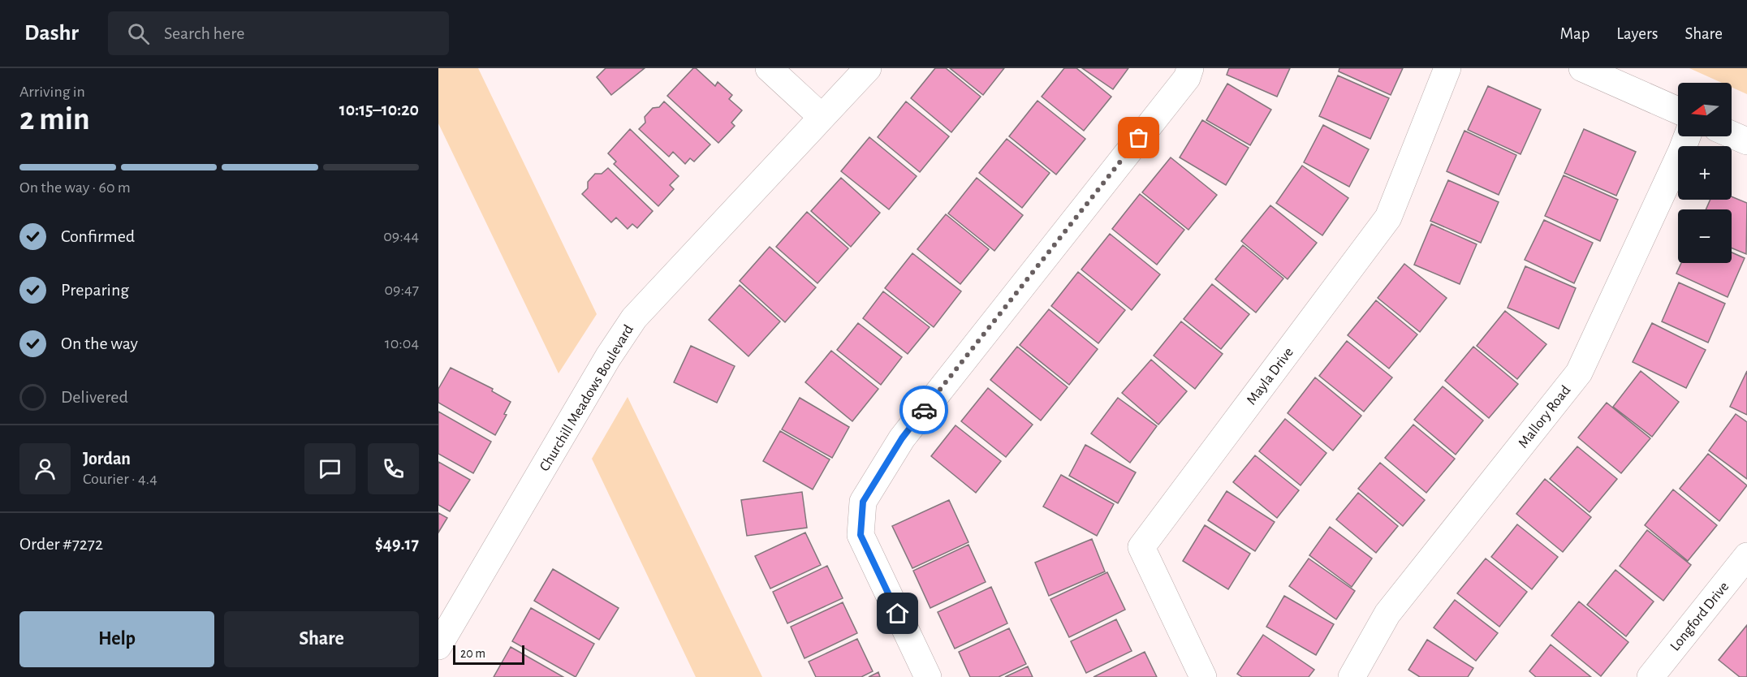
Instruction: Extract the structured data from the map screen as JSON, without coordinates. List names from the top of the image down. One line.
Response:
{"streets":{"street":["Mayla Drive","Churchill Meadows Boulevard","Mallory Road","Longford Drive"]},"scale_bar":"20 m","north":"left","page":{"header":"Dashr","search":"Search here","nav":["Map","Layers","Share"],"heading":["2 min","Arriving in","10:15–10:20"],"panel":["Jordan","Courier · 4.4","Order #7272","$49.17"],"map_buttons":["+","−"],"bar":"On the way · 60 m","list":[["Confirmed","09:44"],["Preparing","09:47"],["On the way","10:04"],"Delivered"],"buttons":["Help","Share"],"scale":"20 m"}}
